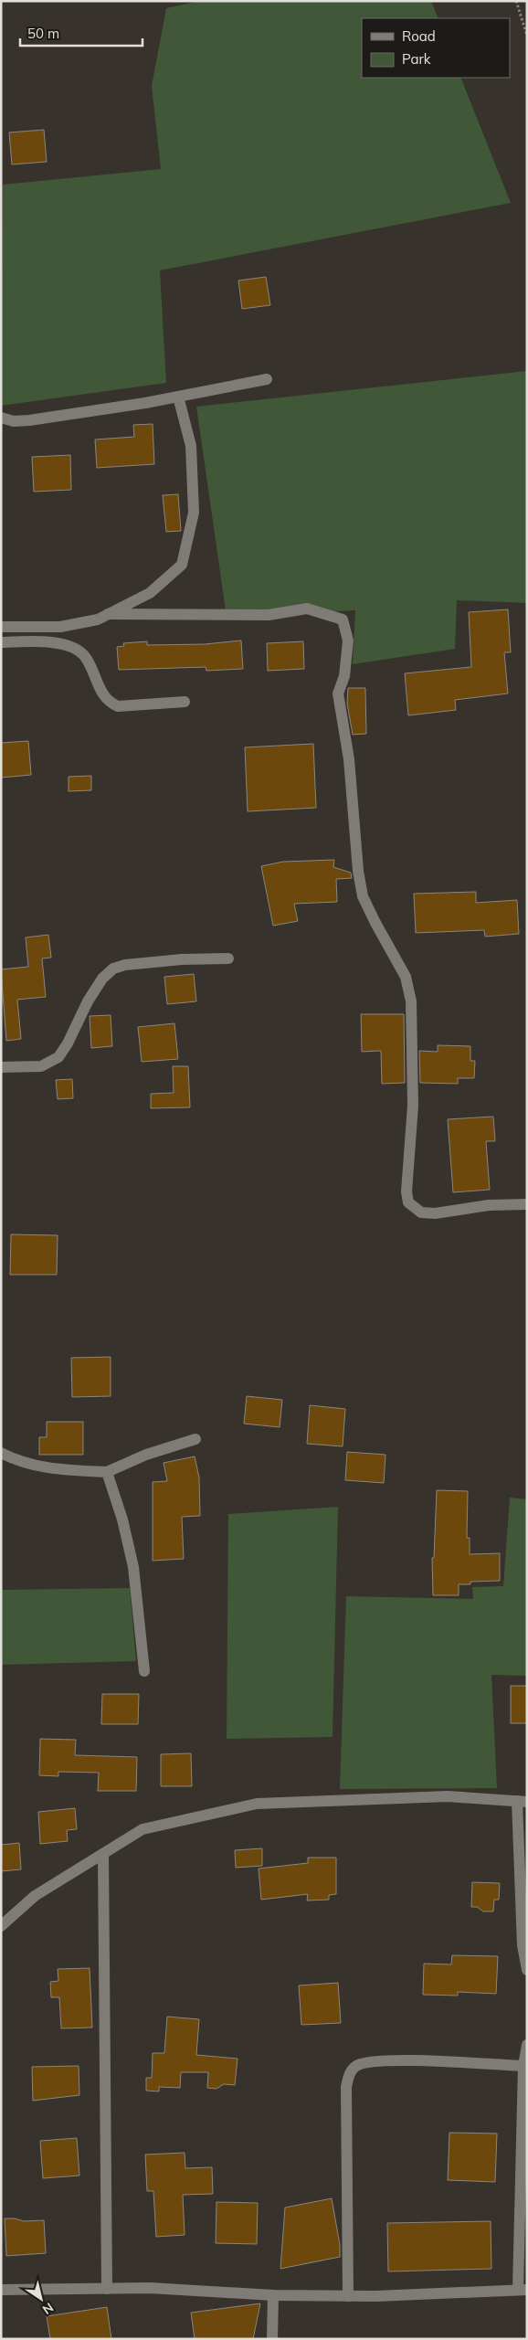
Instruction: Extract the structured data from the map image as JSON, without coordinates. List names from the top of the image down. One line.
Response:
{"legend":["Road","Park"],"scale_bar":"50 m","north":"bottom right"}
